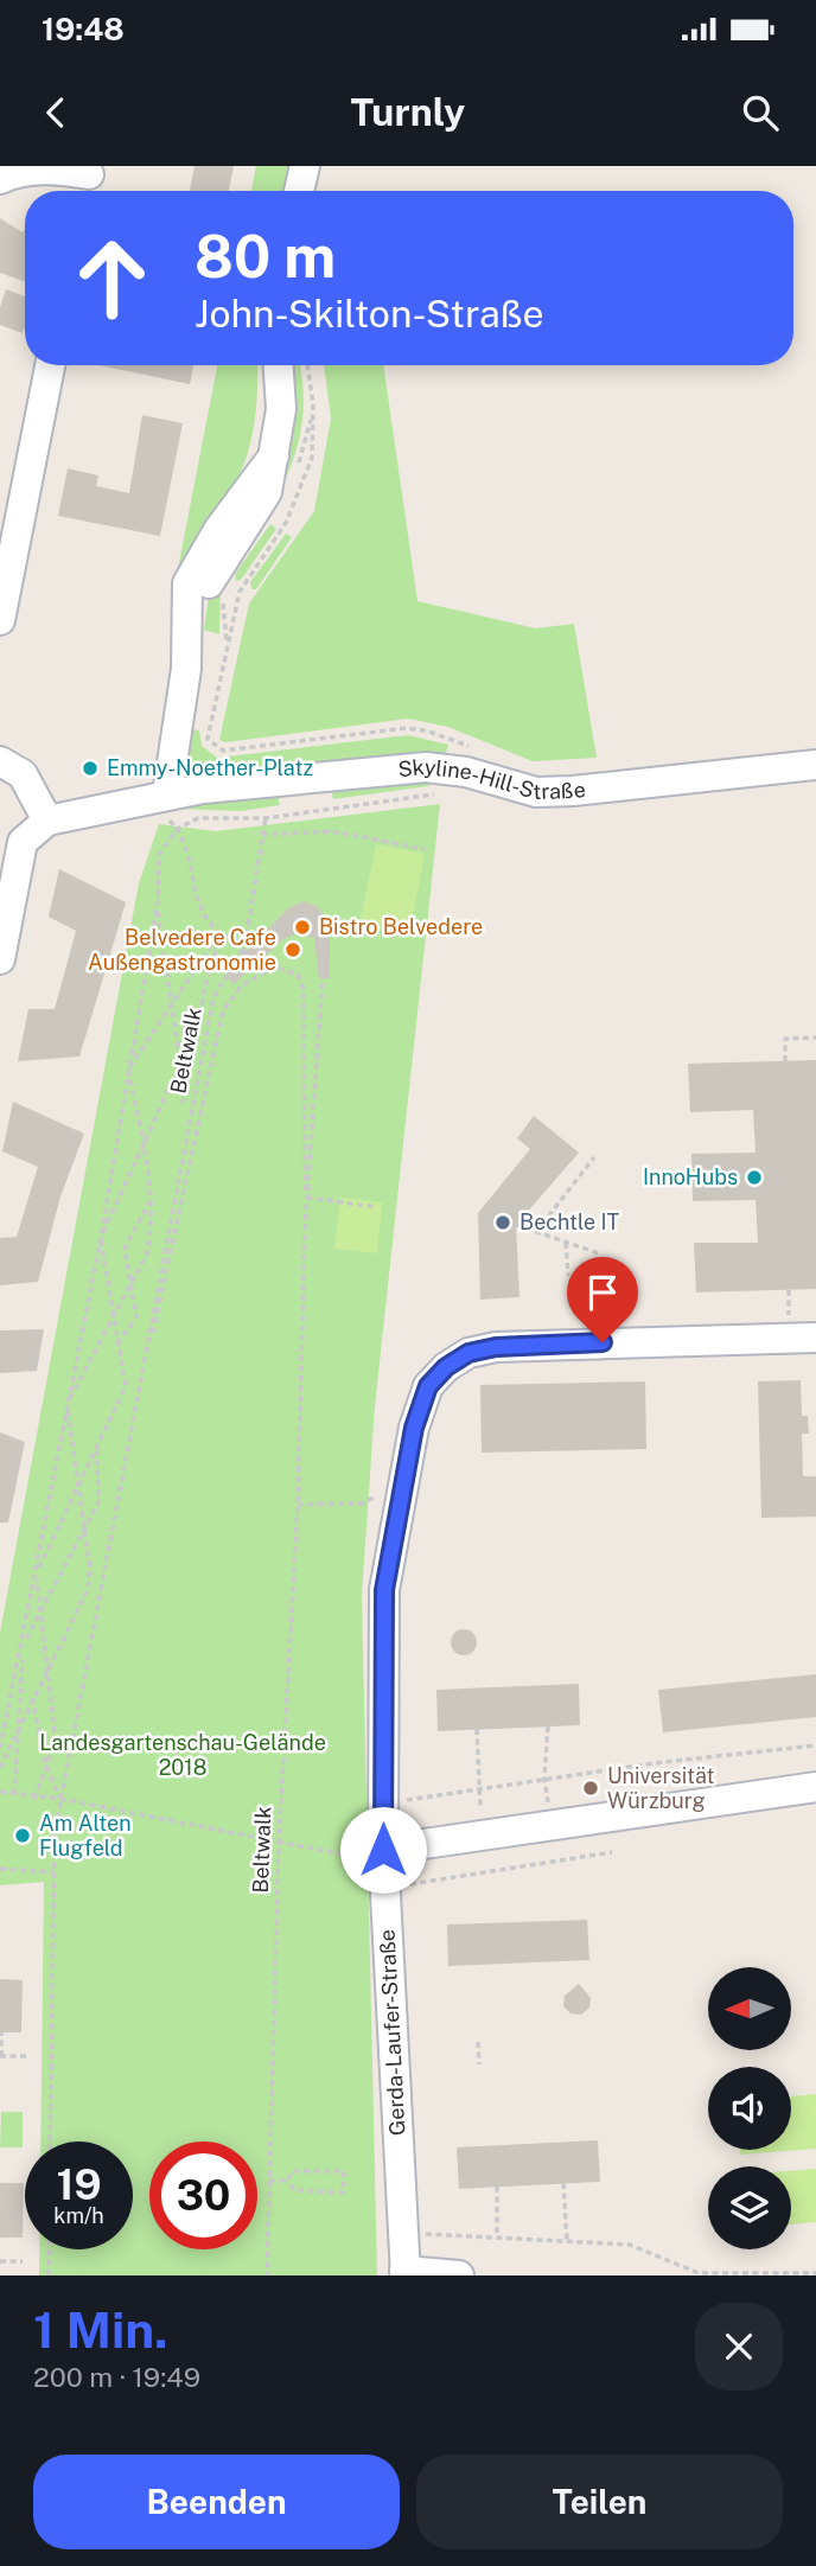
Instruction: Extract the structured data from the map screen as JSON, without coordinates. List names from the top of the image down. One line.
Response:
{"streets":{"street":["Skyline-Hill-Straße","Gerda-Laufer-Straße"],"path":["Beltwalk"]},"parks":["Landesgartenschau-Gelände 2018"],"places":["Emmy-Noether-Platz","Bistro Belvedere","Belvedere Cafe Außengastronomie","InnoHubs","Bechtle IT","Universität Würzburg","Am Alten Flugfeld"],"north":"left","page":{"status":"19:48","header":"Turnly","turn":["80 m","John-Skilton-Straße"],"speed":"19 km/h","limit":"30","heading":["1 Min.","200 m · 19:49"],"buttons":["Beenden","Teilen"]}}
